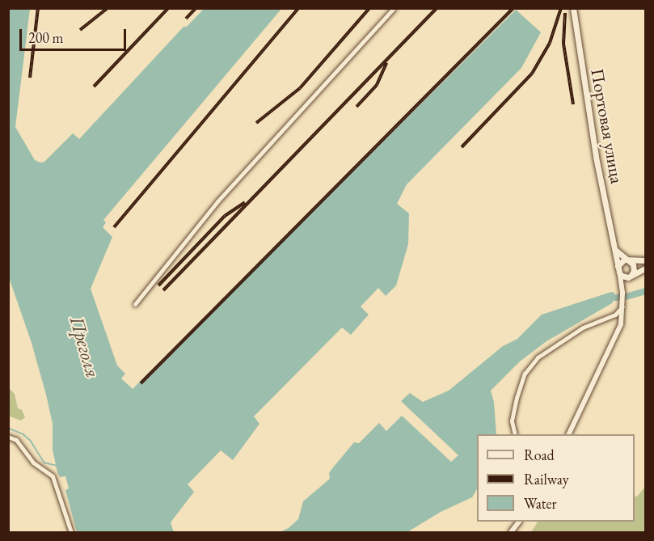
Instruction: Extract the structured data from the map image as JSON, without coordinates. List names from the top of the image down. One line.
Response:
{"streets":{"main road":["Портовая улица"]},"water":["Преголя"],"legend":["Road","Railway","Water"],"scale_bar":"200 m"}
